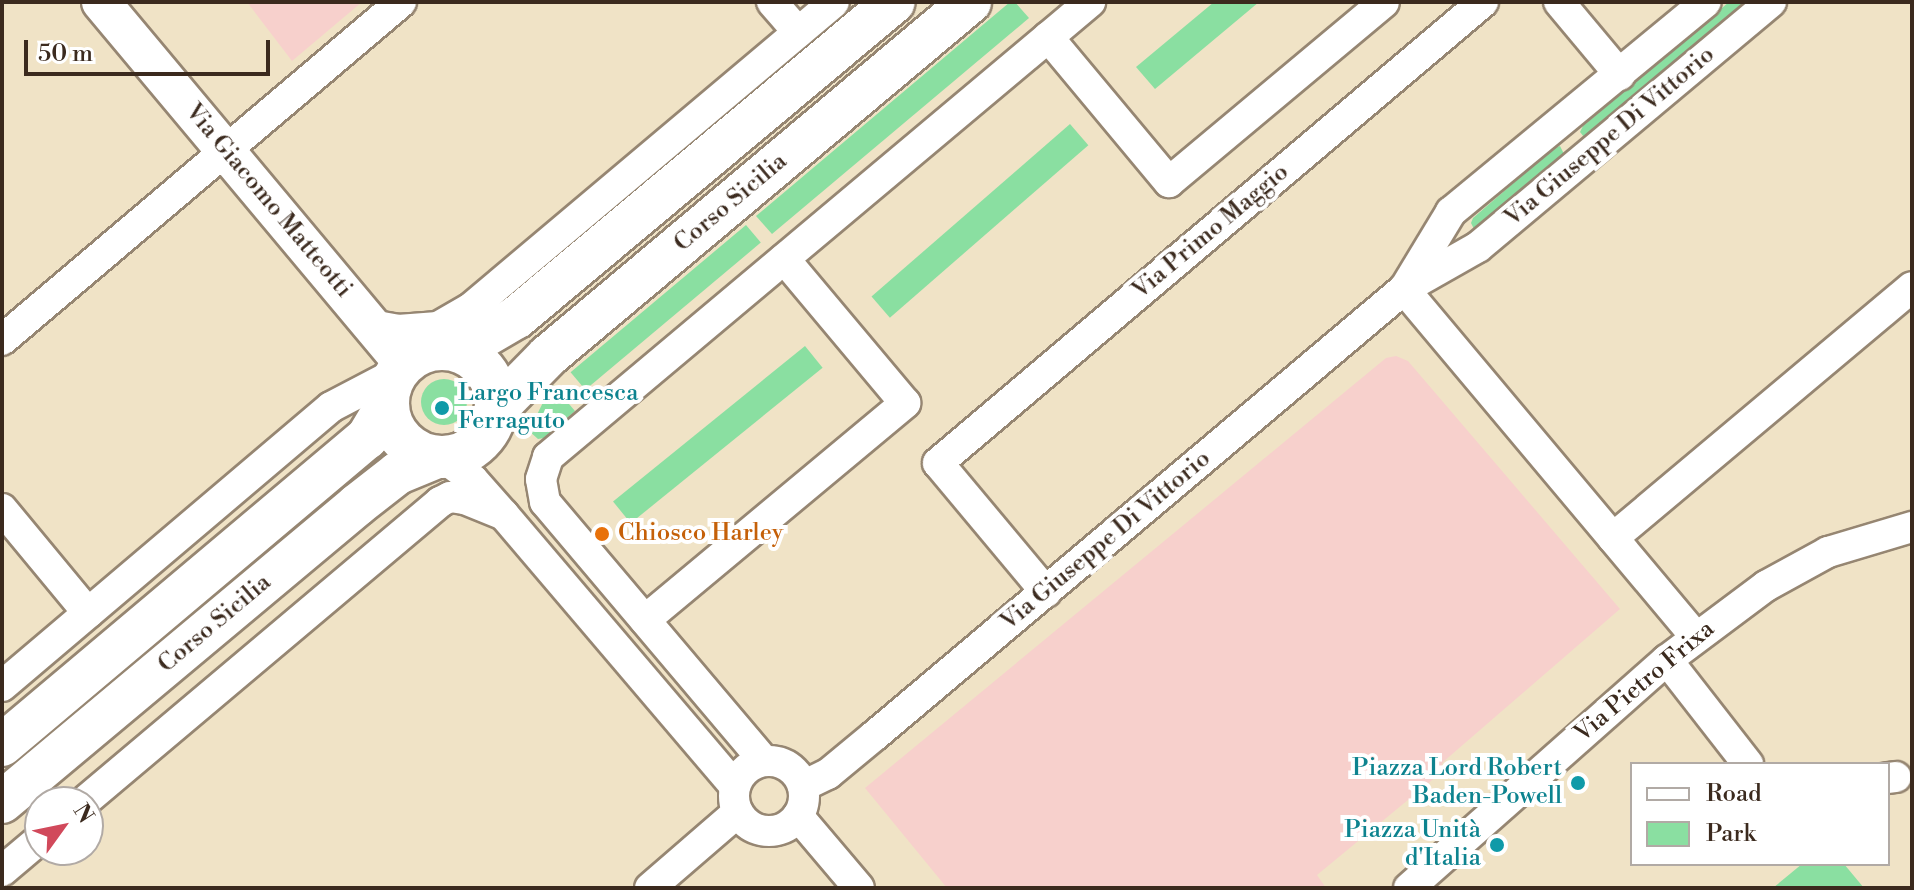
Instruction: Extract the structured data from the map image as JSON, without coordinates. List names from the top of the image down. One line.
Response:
{"streets":{"main road":["Corso Sicilia"],"street":["Via Giuseppe Di Vittorio","Via Giacomo Matteotti","Via Primo Maggio","Via Pietro Frixa"]},"crossings":[["Via Giuseppe Di Vittorio","Via Primo Maggio"],["Via Giacomo Matteotti","Corso Sicilia"]],"places":["Largo Francesca Ferraguto","Chiosco Harley","Piazza Lord Robert Baden-Powell","Piazza Unità d'Italia"],"legend":["Road","Park"],"scale_bar":"50 m","north":"top right"}
